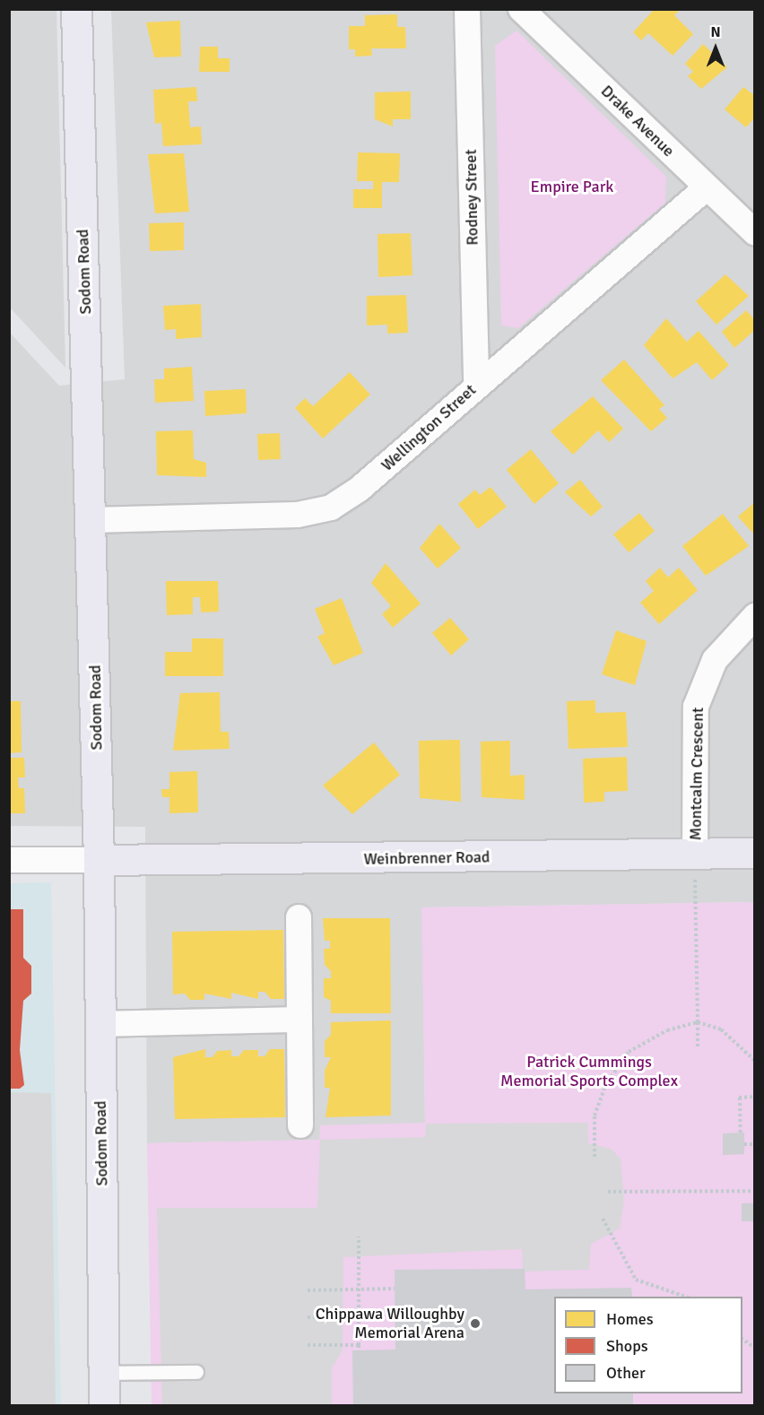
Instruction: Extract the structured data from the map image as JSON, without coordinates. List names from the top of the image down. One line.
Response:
{"streets":{"main road":["Sodom Road","Weinbrenner Road"],"street":["Drake Avenue","Rodney Street","Wellington Street","Montcalm Crescent"]},"crossings":[["Drake Avenue","Wellington Street"],["Rodney Street","Wellington Street"],["Sodom Road","Wellington Street"],["Sodom Road","Weinbrenner Road"],["Montcalm Crescent","Weinbrenner Road"]],"parks":["Empire Park","Patrick Cummings Memorial Sports Complex"],"places":["Chippawa Willoughby Memorial Arena"],"legend":["Homes","Shops","Other"],"north":"top"}
